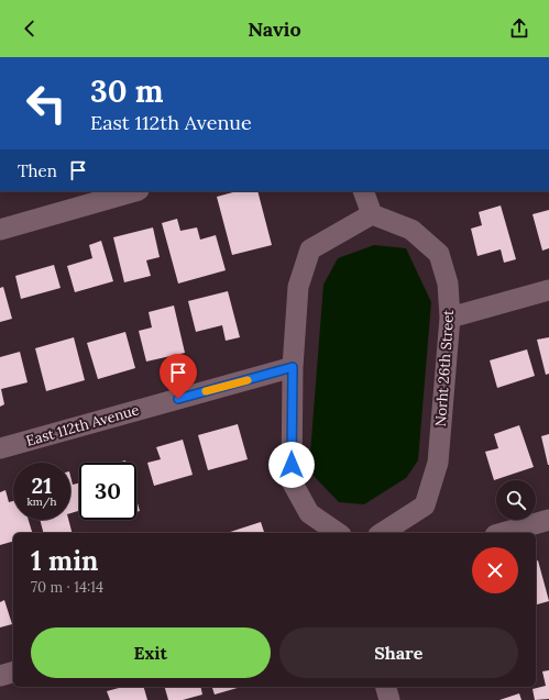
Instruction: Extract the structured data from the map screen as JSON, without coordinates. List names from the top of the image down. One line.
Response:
{"streets":{"street":["Norht 26th Street","East 112th Avenue"]},"page":{"header":"Navio","turn":["30 m","East 112th Avenue"],"then":"Then","speed":"21 km/h","limit":"30","heading":["1 min","70 m · 14:14"],"buttons":["Exit","Share"]}}
